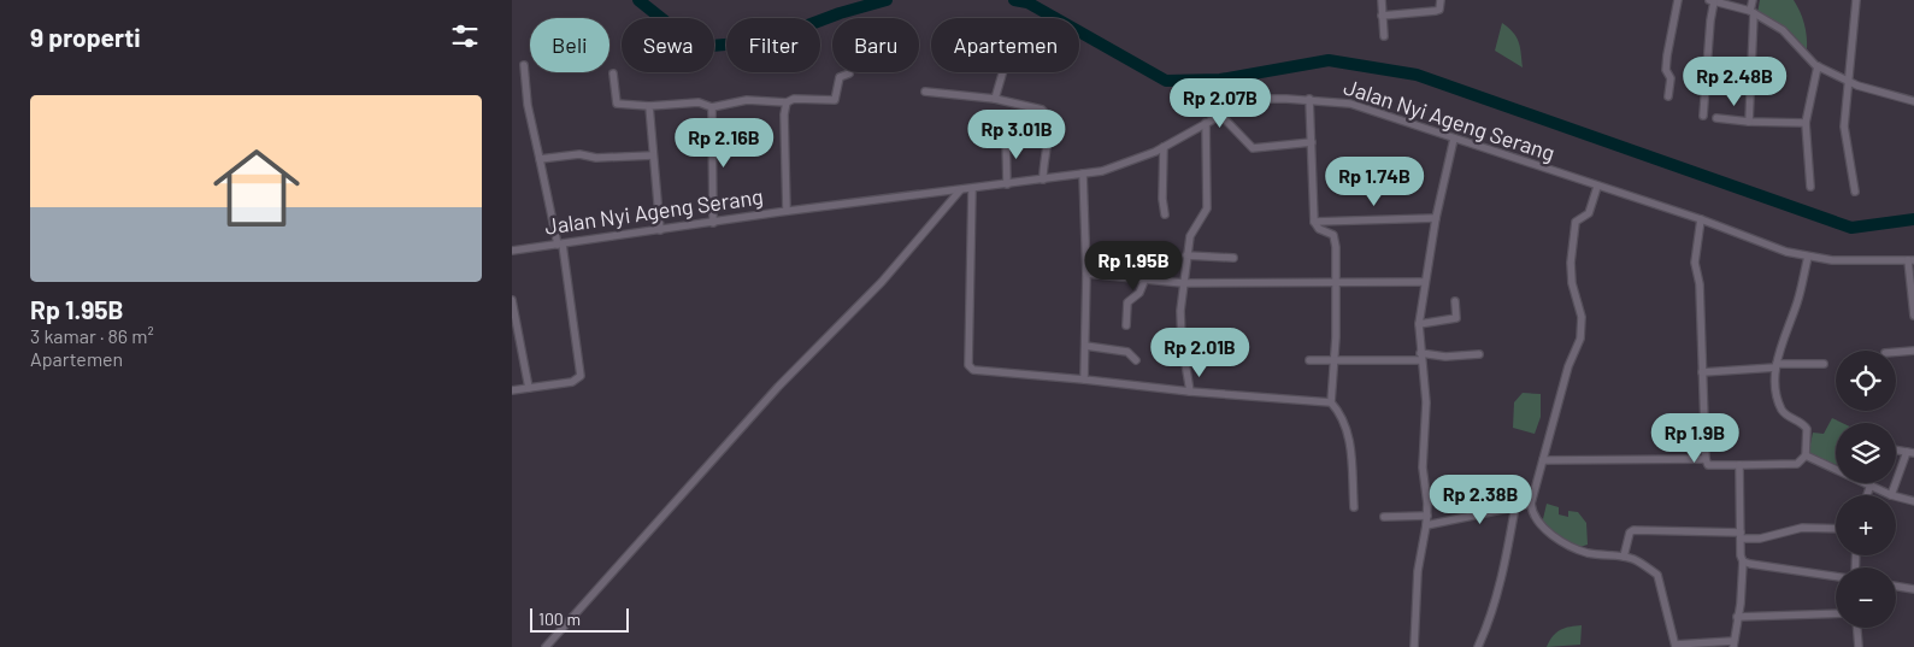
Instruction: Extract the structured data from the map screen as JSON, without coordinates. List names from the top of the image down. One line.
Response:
{"streets":{"street":["Jalan Nyi Ageng Serang"]},"scale_bar":"100 m","page":{"heading":"9 properti","chip":["Beli","Sewa","Filter","Baru","Apartemen"],"price":["Rp 2.48B","Rp 2.07B","Rp 3.01B","Rp 2.16B","Rp 1.74B","Rp 1.95B","Rp 2.01B","Rp 1.9B","Rp 2.38B"],"list":[{"name":"Rp 1.95B","note":"3 kamar · 86 m² · Apartemen"}],"map_buttons":["+","−"],"scale":"100 m"}}
